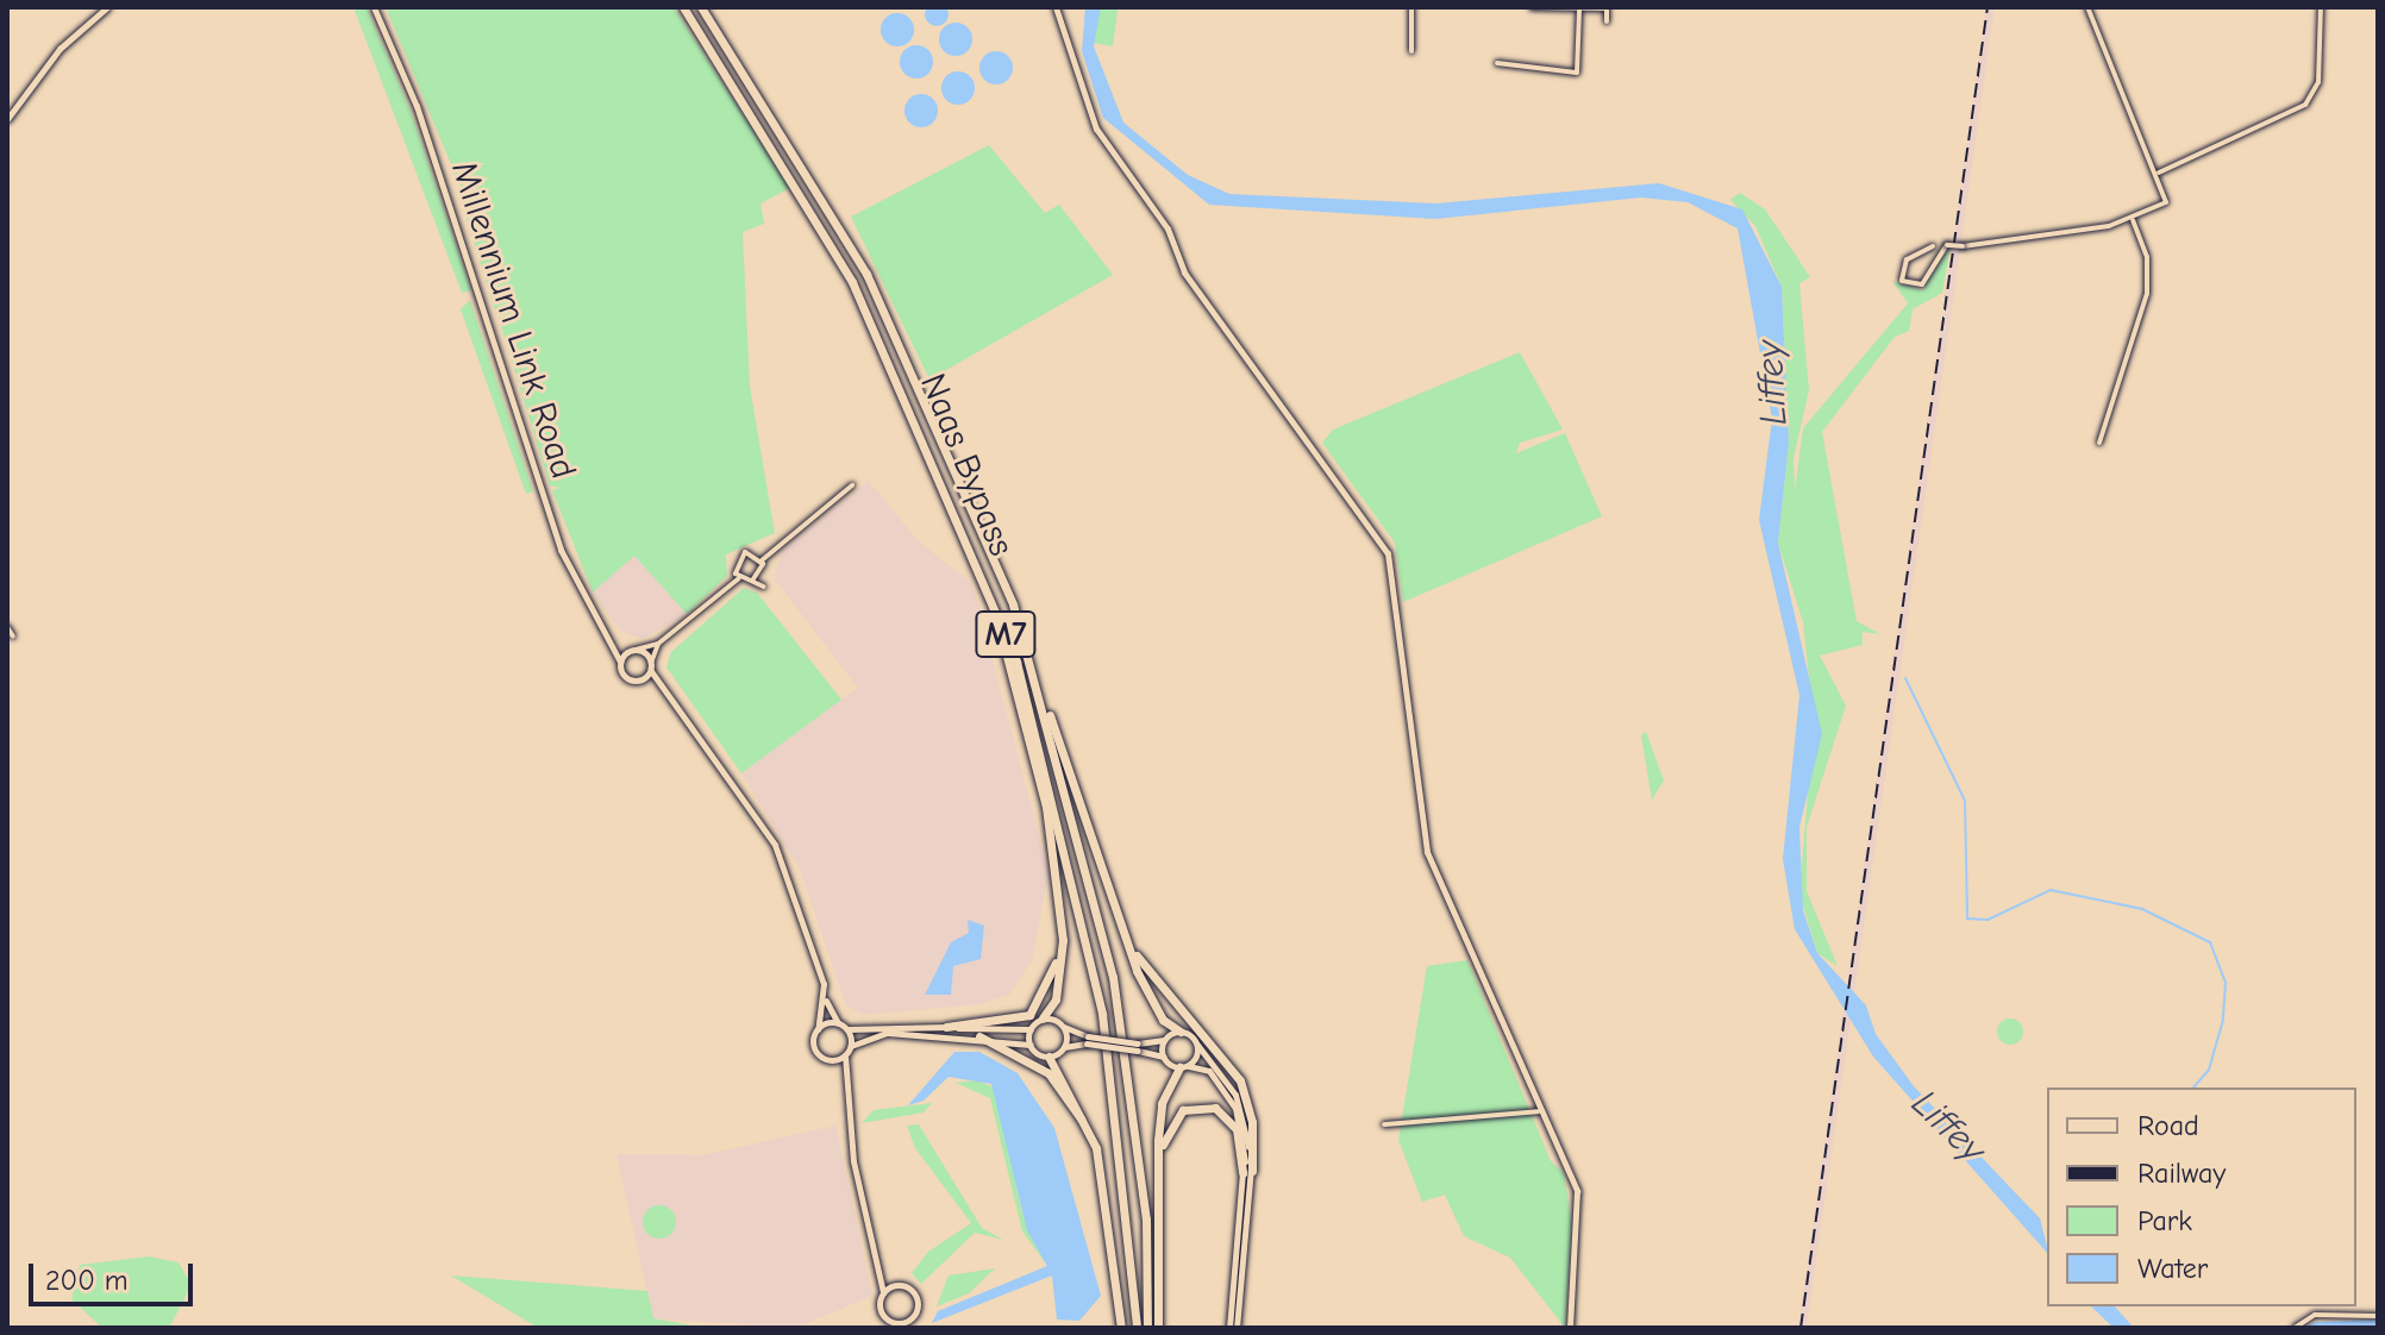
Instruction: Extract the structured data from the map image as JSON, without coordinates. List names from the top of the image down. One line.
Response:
{"streets":{"highway":["Naas Bypass","M7"],"main road":["Millennium Link Road"]},"crossings":[["Naas Bypass","M7"]],"water":["Liffey"],"legend":["Road","Railway","Park","Water"],"scale_bar":"200 m"}
